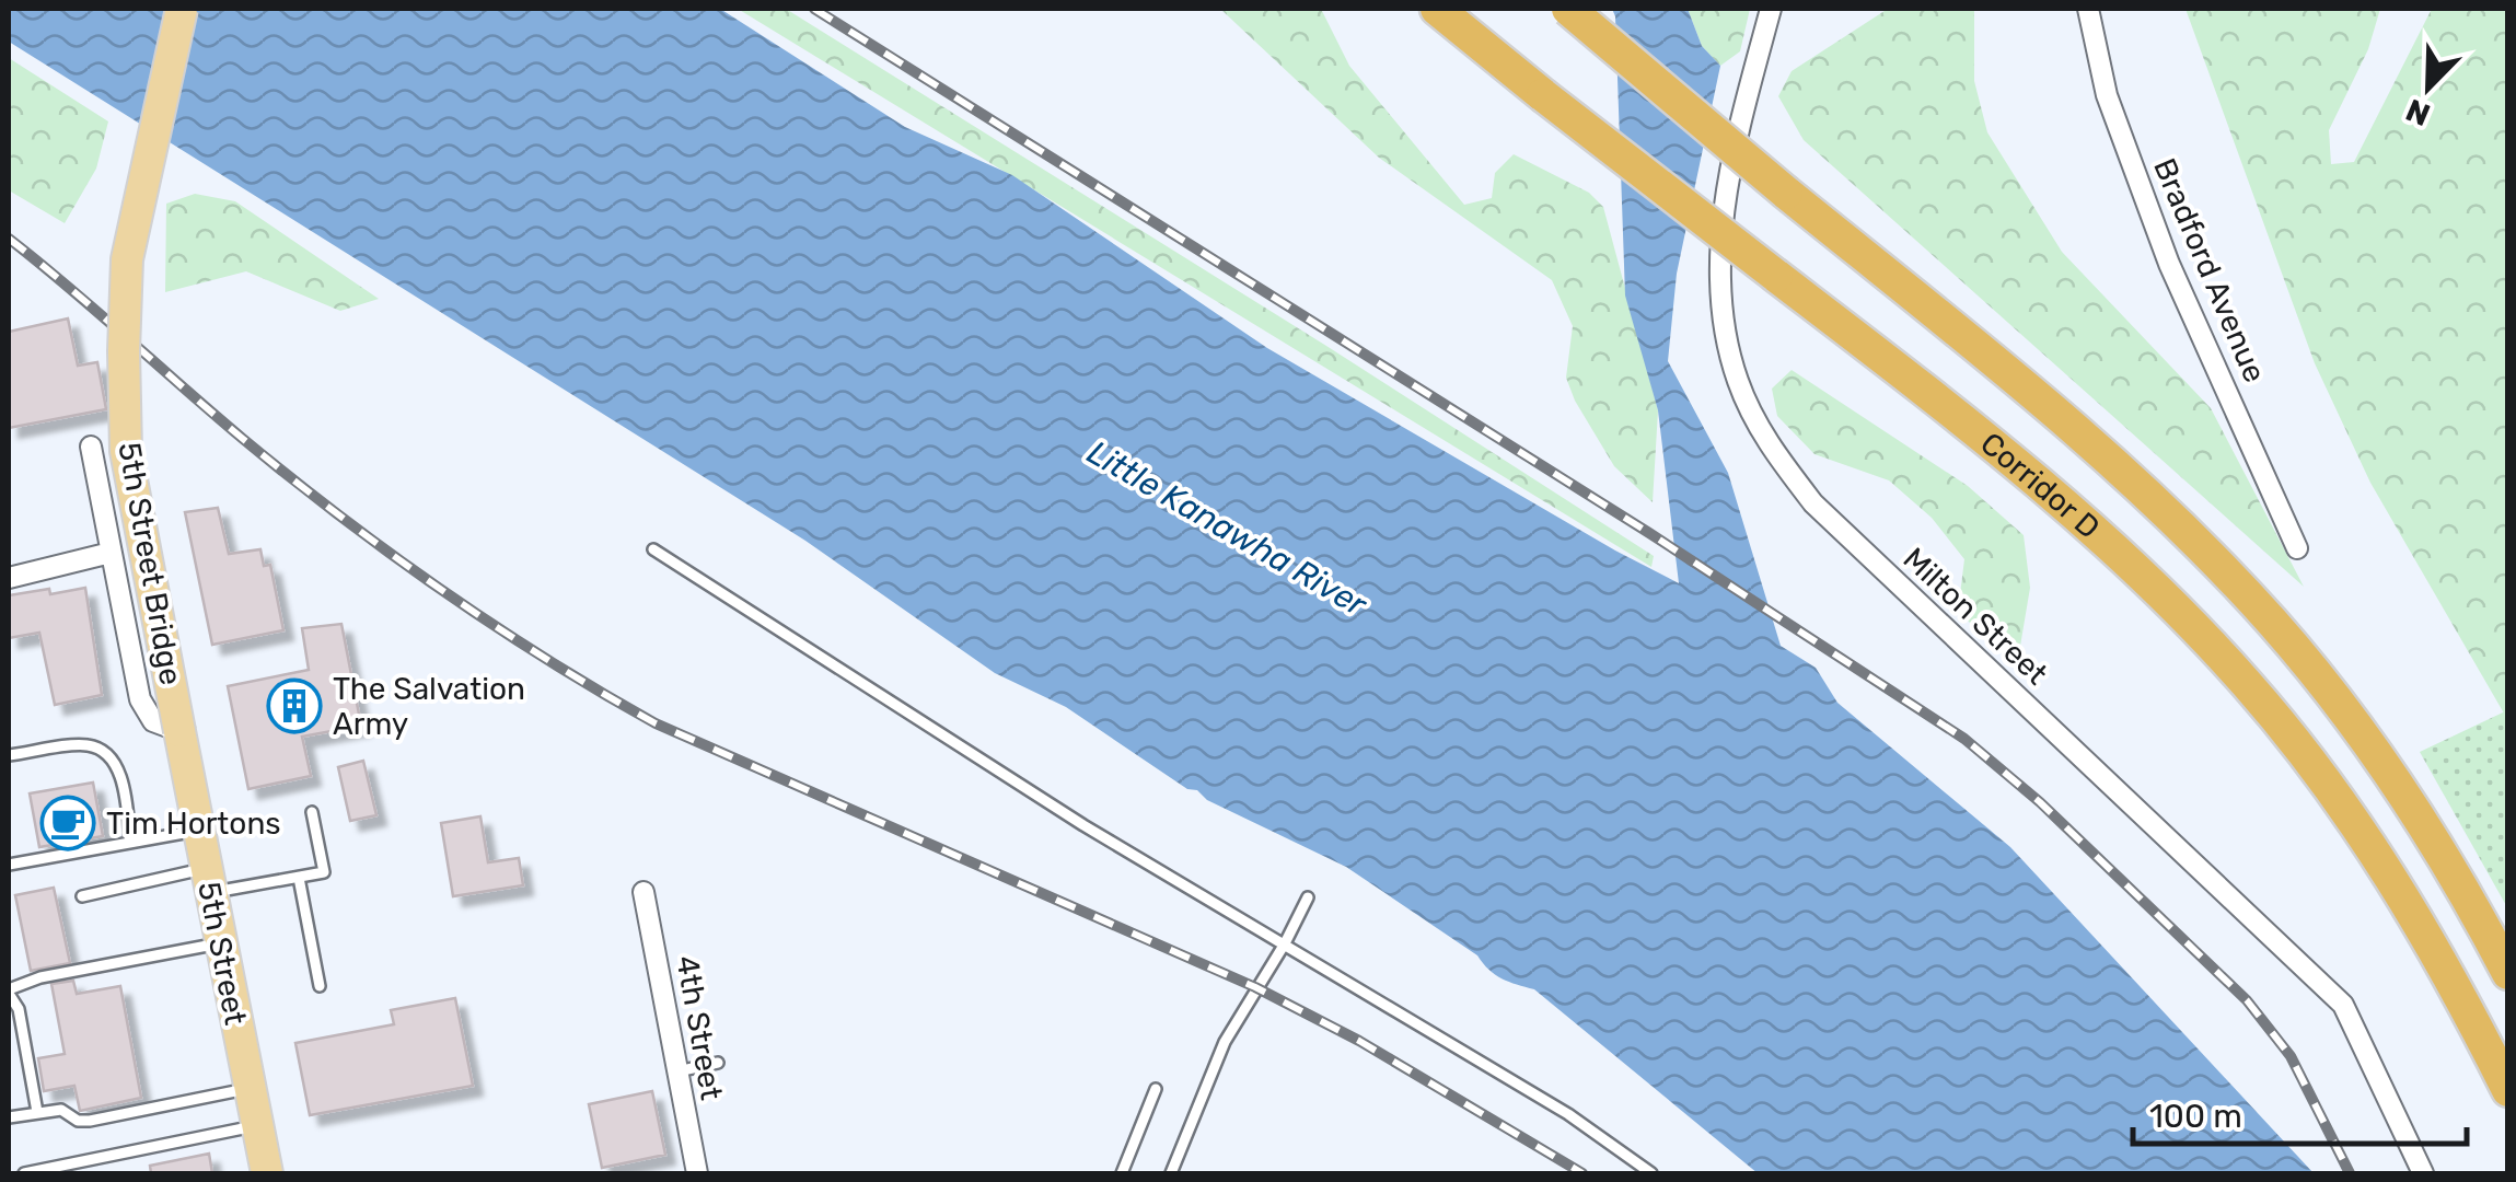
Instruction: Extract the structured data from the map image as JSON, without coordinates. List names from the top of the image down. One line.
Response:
{"streets":{"highway":["Corridor D"],"main road":["5th Street Bridge","5th Street"],"street":["Bradford Avenue","Milton Street","4th Street"]},"crossings":[["5th Street Bridge","5th Street"]],"water":["Little Kanawha River"],"places":{"building":["The Salvation Army"],"cafe":["Tim Hortons"]},"scale_bar":"100 m","north":"bottom left"}
